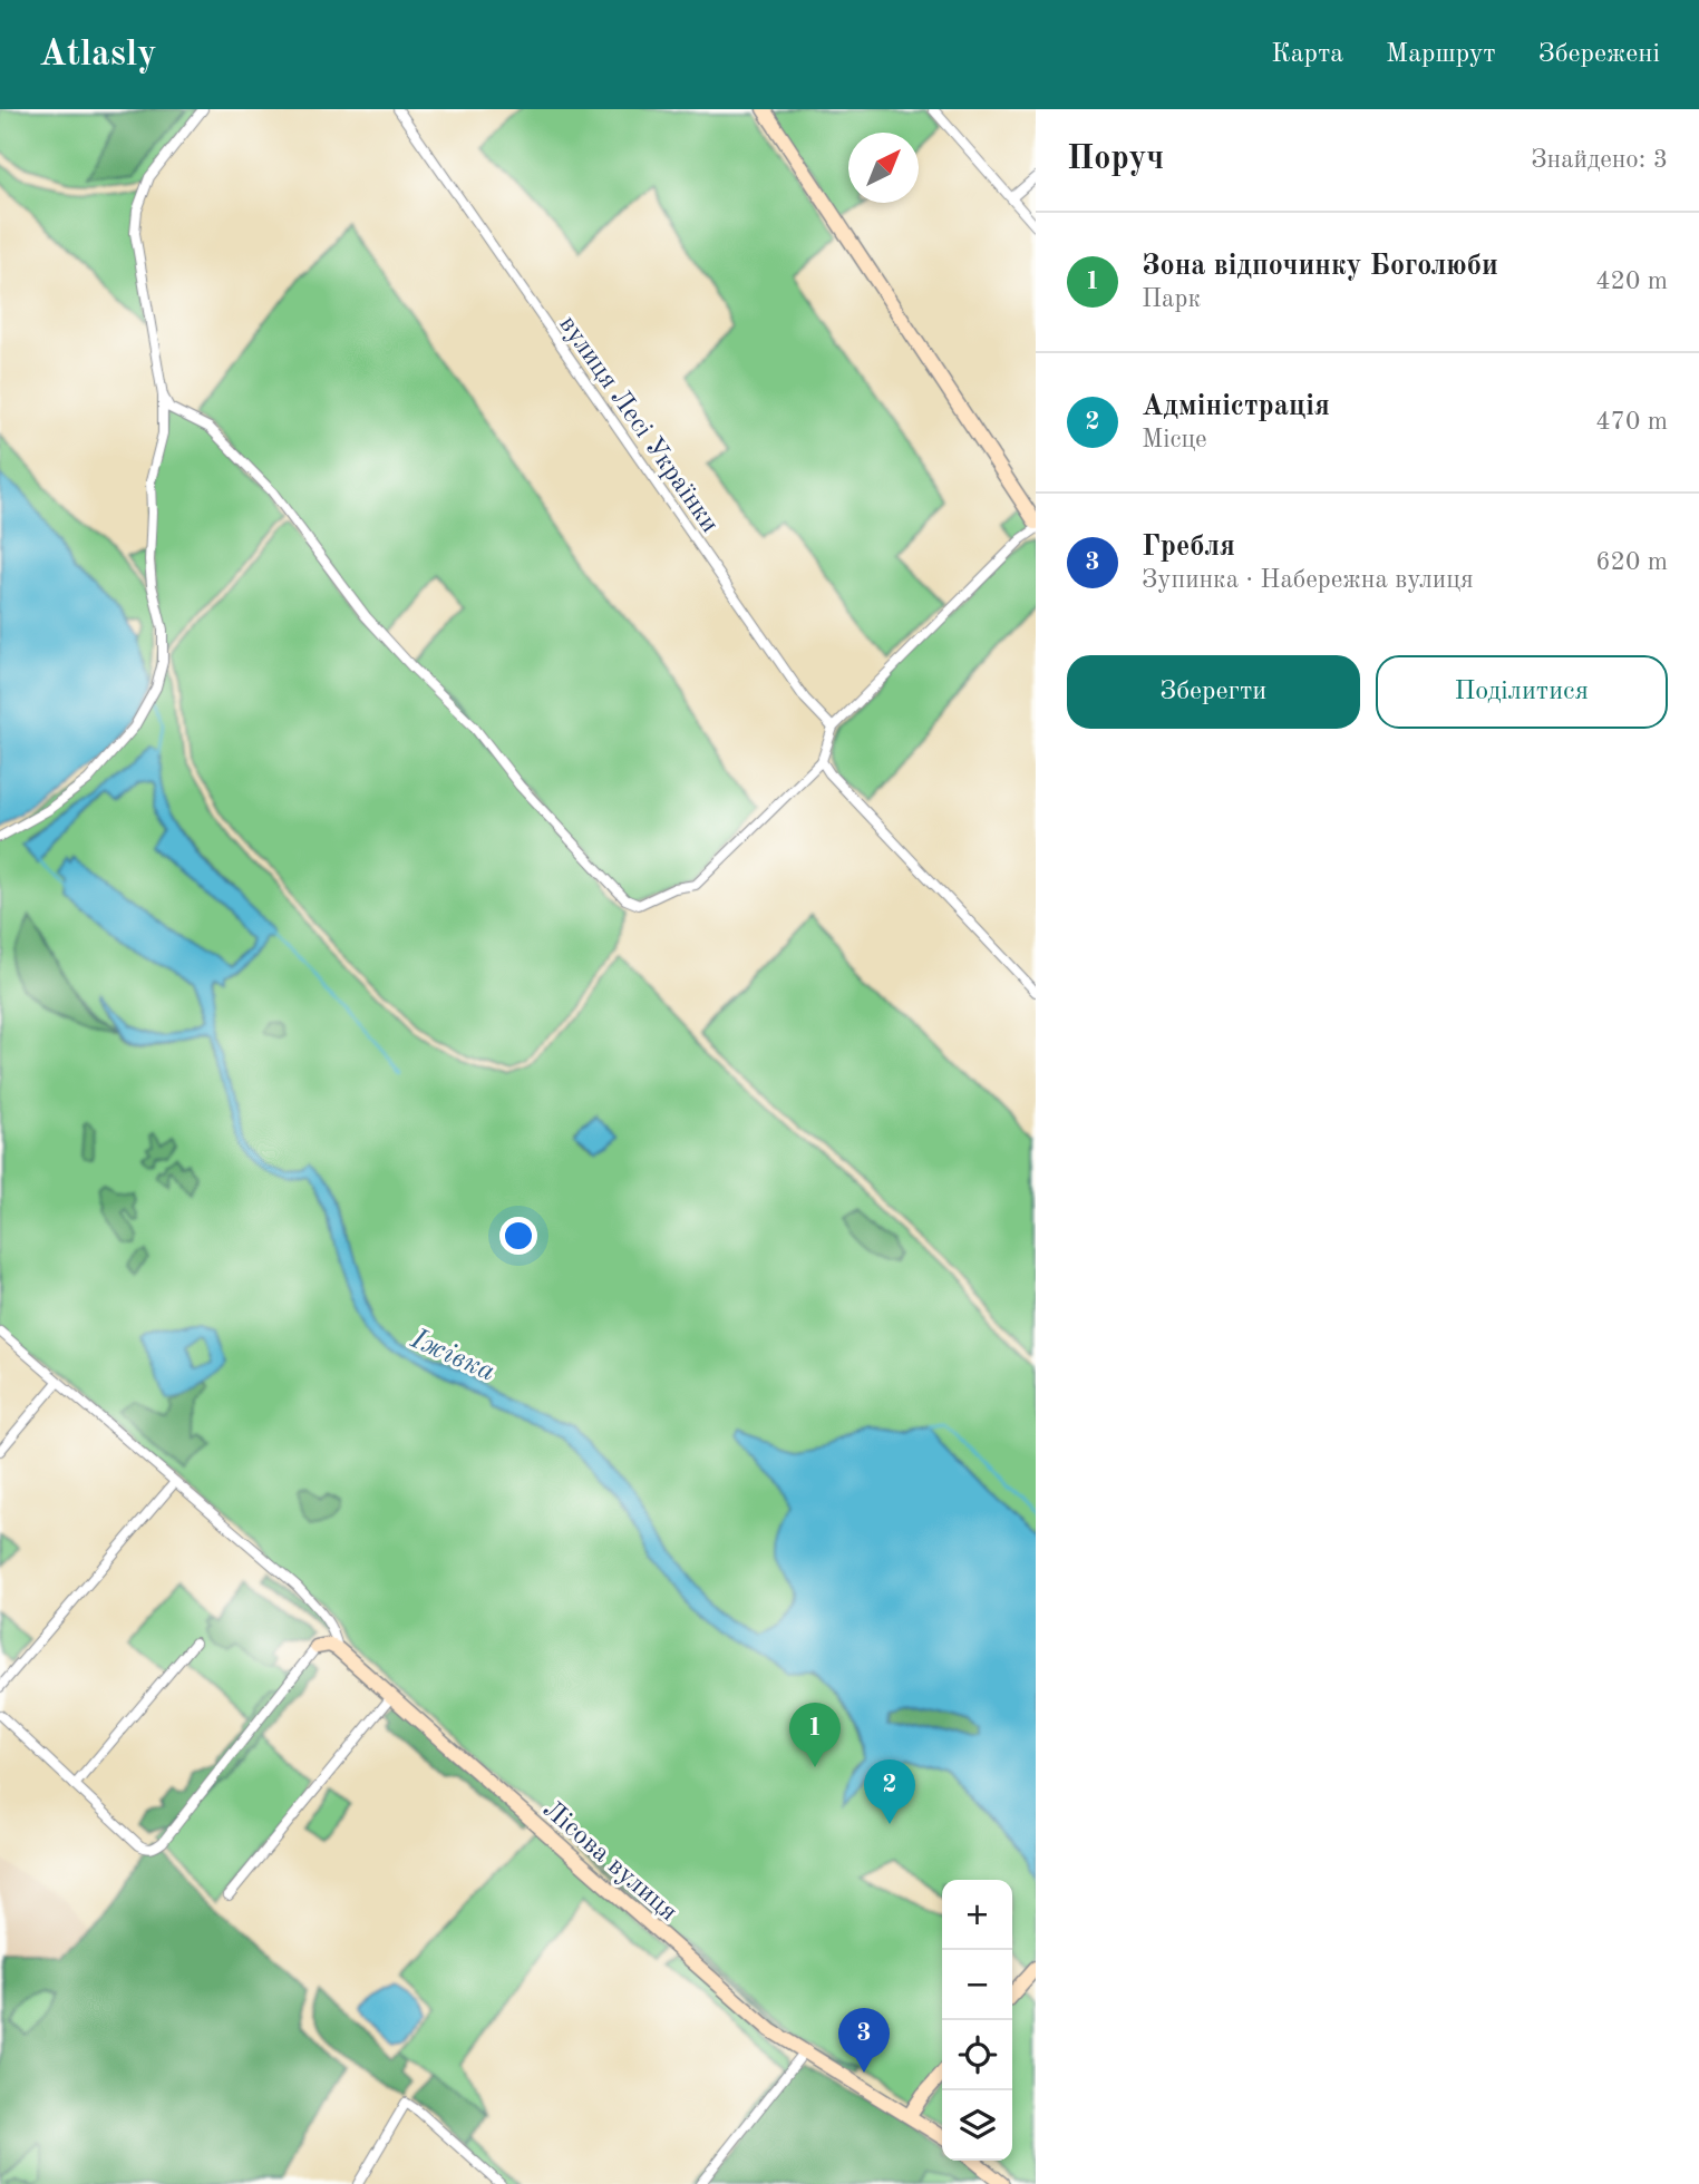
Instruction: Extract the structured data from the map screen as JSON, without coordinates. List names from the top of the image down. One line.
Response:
{"streets":{"street":["вулиця Лесі Українки","Лісова вулиця"]},"water":["Іжівка"],"north":"top right","page":{"header":"Atlasly","nav":["Карта","Маршрут","Збережені"],"heading":["Поруч","Знайдено: 3"],"list":[{"mark":"1","name":"Зона відпочинку Боголюби","note":"Парк","value":"420 m"},{"mark":"2","name":"Адміністрація","note":"Місце","value":"470 m"},{"mark":"3","name":"Гребля","note":"Зупинка · Набережна вулиця","value":"620 m"}],"buttons":["Зберегти","Поділитися"],"pins":["1","2","3"],"map_buttons":["+","−"]}}
